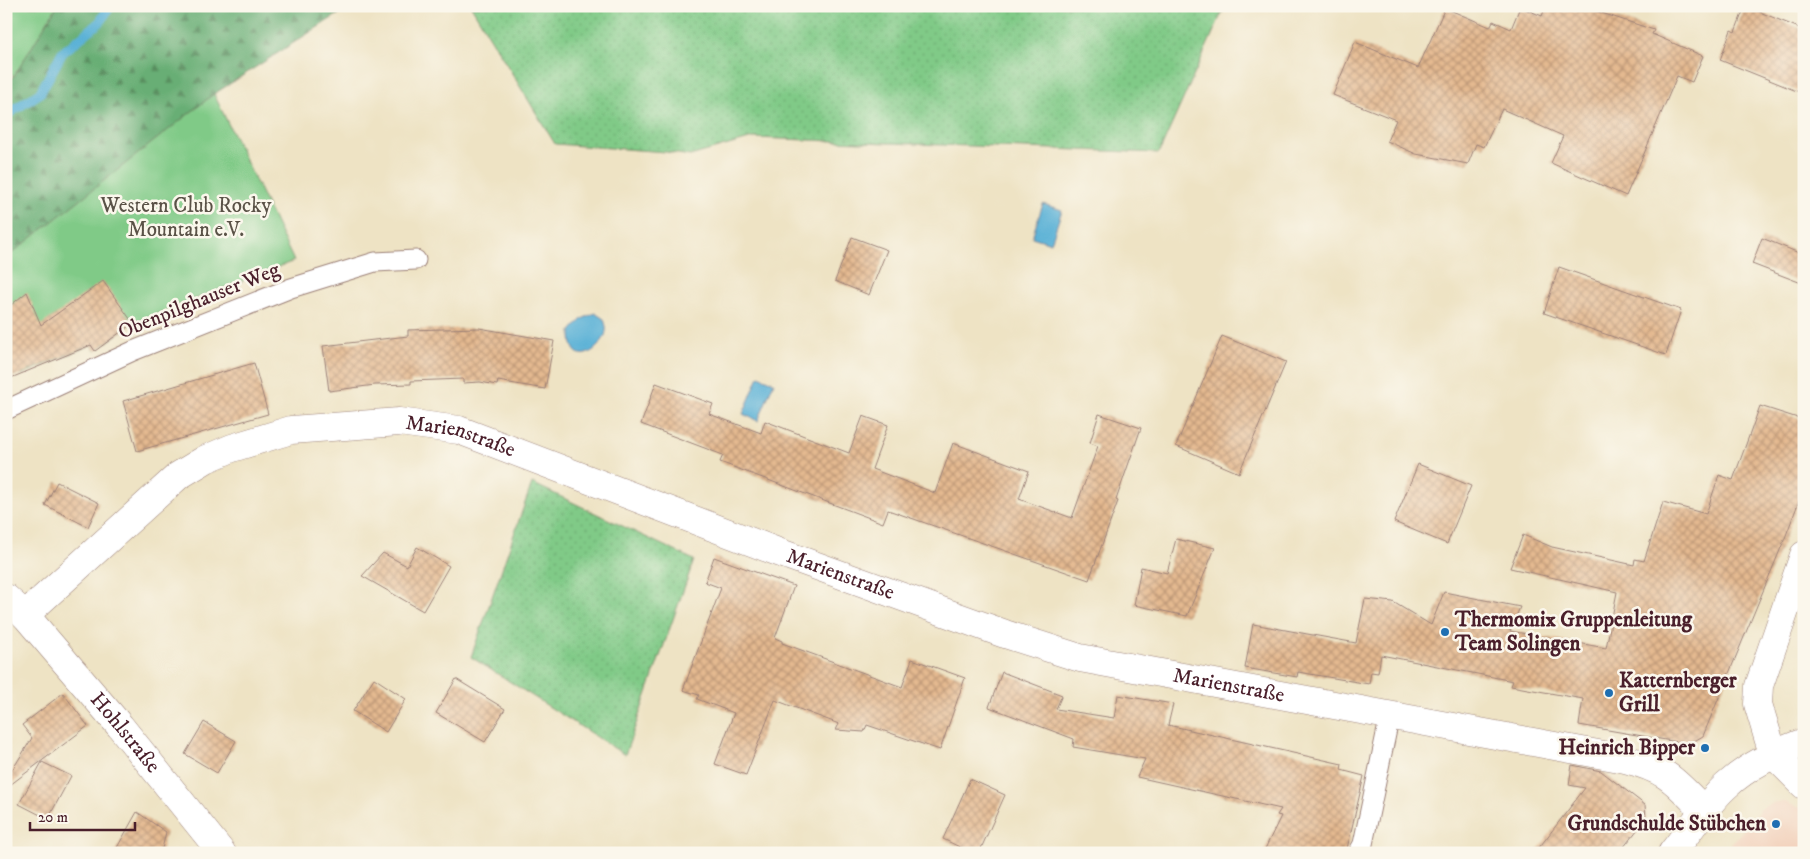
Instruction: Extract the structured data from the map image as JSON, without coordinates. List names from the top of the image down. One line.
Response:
{"streets":{"street":["Marienstraße","Hohlstraße"],"lane":["Obenpilghauser Weg"]},"crossings":[["Marienstraße","Hohlstraße"]],"parks":["Western Club Rocky Mountain e.V."],"places":["Thermomix Gruppenleitung Team Solingen","Katternberger Grill","Heinrich Bipper","Grundschulde Stübchen"],"scale_bar":"20 m"}
